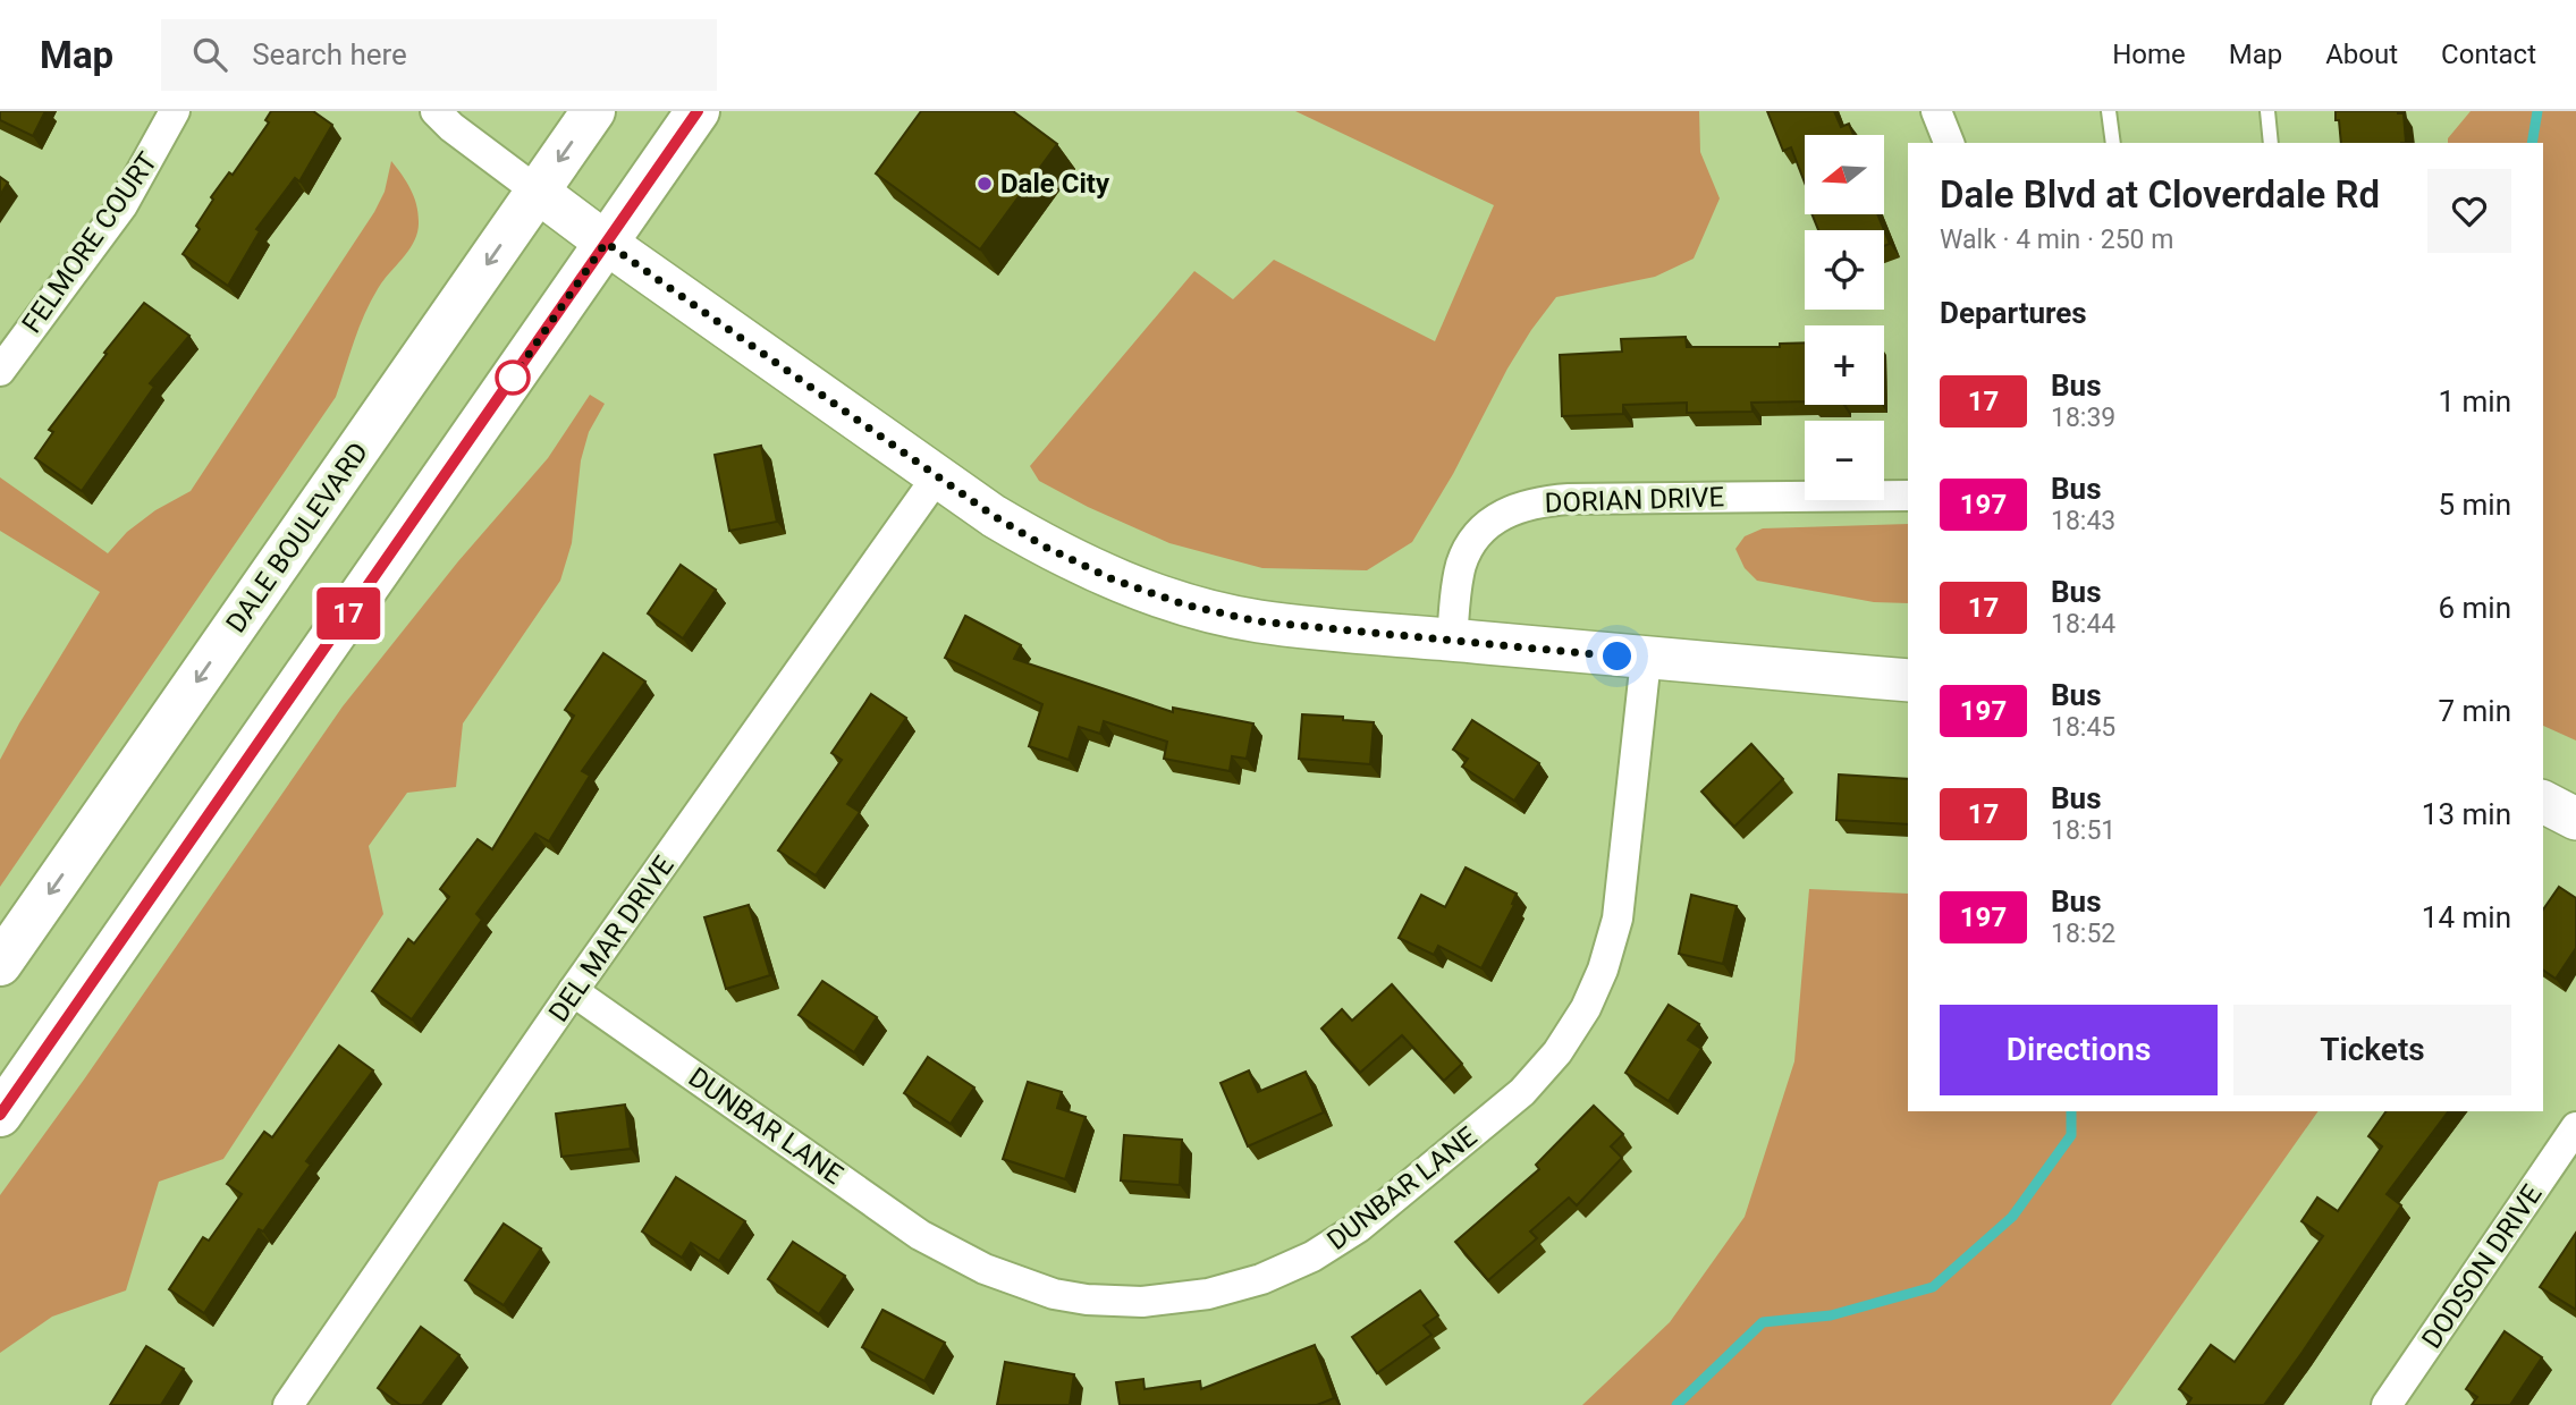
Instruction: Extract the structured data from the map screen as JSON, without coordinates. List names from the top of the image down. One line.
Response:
{"streets":{"main road":["DALE BOULEVARD"],"street":["FELMORE COURT","DORIAN DRIVE","DEL MAR DRIVE","DUNBAR LANE","DODSON DRIVE"]},"crossings":[["DEL MAR DRIVE","DUNBAR LANE"]],"places":["Dale City"],"lines":["bus line 17"],"north":"left","page":{"header":"Map","search":"Search here","nav":["Home","Map","About","Contact"],"on_map":"17","map_buttons":["+","−"],"heading":[["Dale Blvd at Cloverdale Rd","Walk · 4 min · 250 m"],"Departures"],"list":[{"mark":"17","name":"Bus","note":"18:39","value":"1 min"},{"mark":"197","name":"Bus","note":"18:43","value":"5 min"},{"mark":"17","name":"Bus","note":"18:44","value":"6 min"},{"mark":"197","name":"Bus","note":"18:45","value":"7 min"},{"mark":"17","name":"Bus","note":"18:51","value":"13 min"},{"mark":"197","name":"Bus","note":"18:52","value":"14 min"}],"buttons":["Directions","Tickets"]}}
